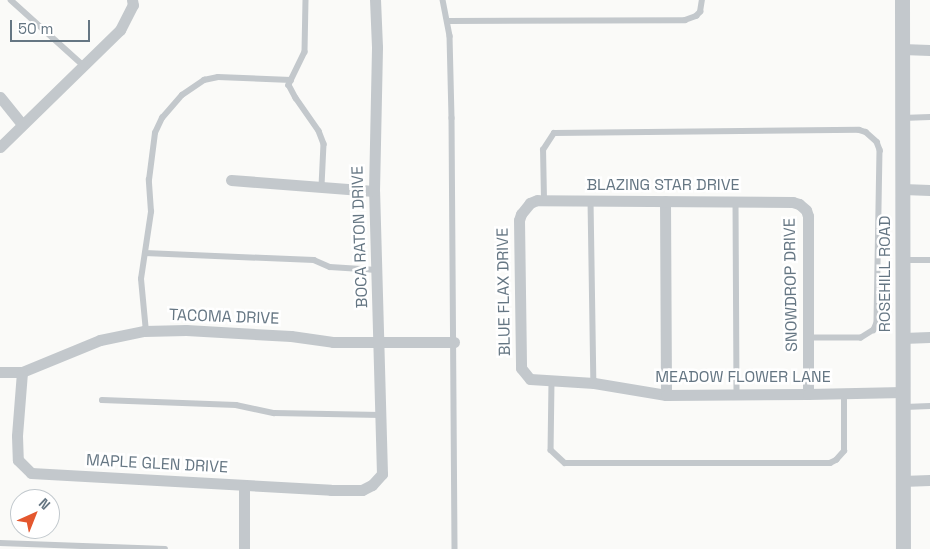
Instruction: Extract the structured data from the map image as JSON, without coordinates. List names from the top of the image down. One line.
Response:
{"streets":{"street":["BLAZING STAR DRIVE","BOCA RATON DRIVE","ROSEHILL ROAD","SNOWDROP DRIVE","BLUE FLAX DRIVE","TACOMA DRIVE","MEADOW FLOWER LANE","MAPLE GLEN DRIVE"]},"crossings":[["BLAZING STAR DRIVE","SNOWDROP DRIVE"],["BLAZING STAR DRIVE","BLUE FLAX DRIVE"],["BOCA RATON DRIVE","TACOMA DRIVE"],["BOCA RATON DRIVE","MAPLE GLEN DRIVE"],["ROSEHILL ROAD","MEADOW FLOWER LANE"],["SNOWDROP DRIVE","MEADOW FLOWER LANE"],["BLUE FLAX DRIVE","MEADOW FLOWER LANE"],["TACOMA DRIVE","MAPLE GLEN DRIVE"]],"scale_bar":"50 m","north":"top right"}
